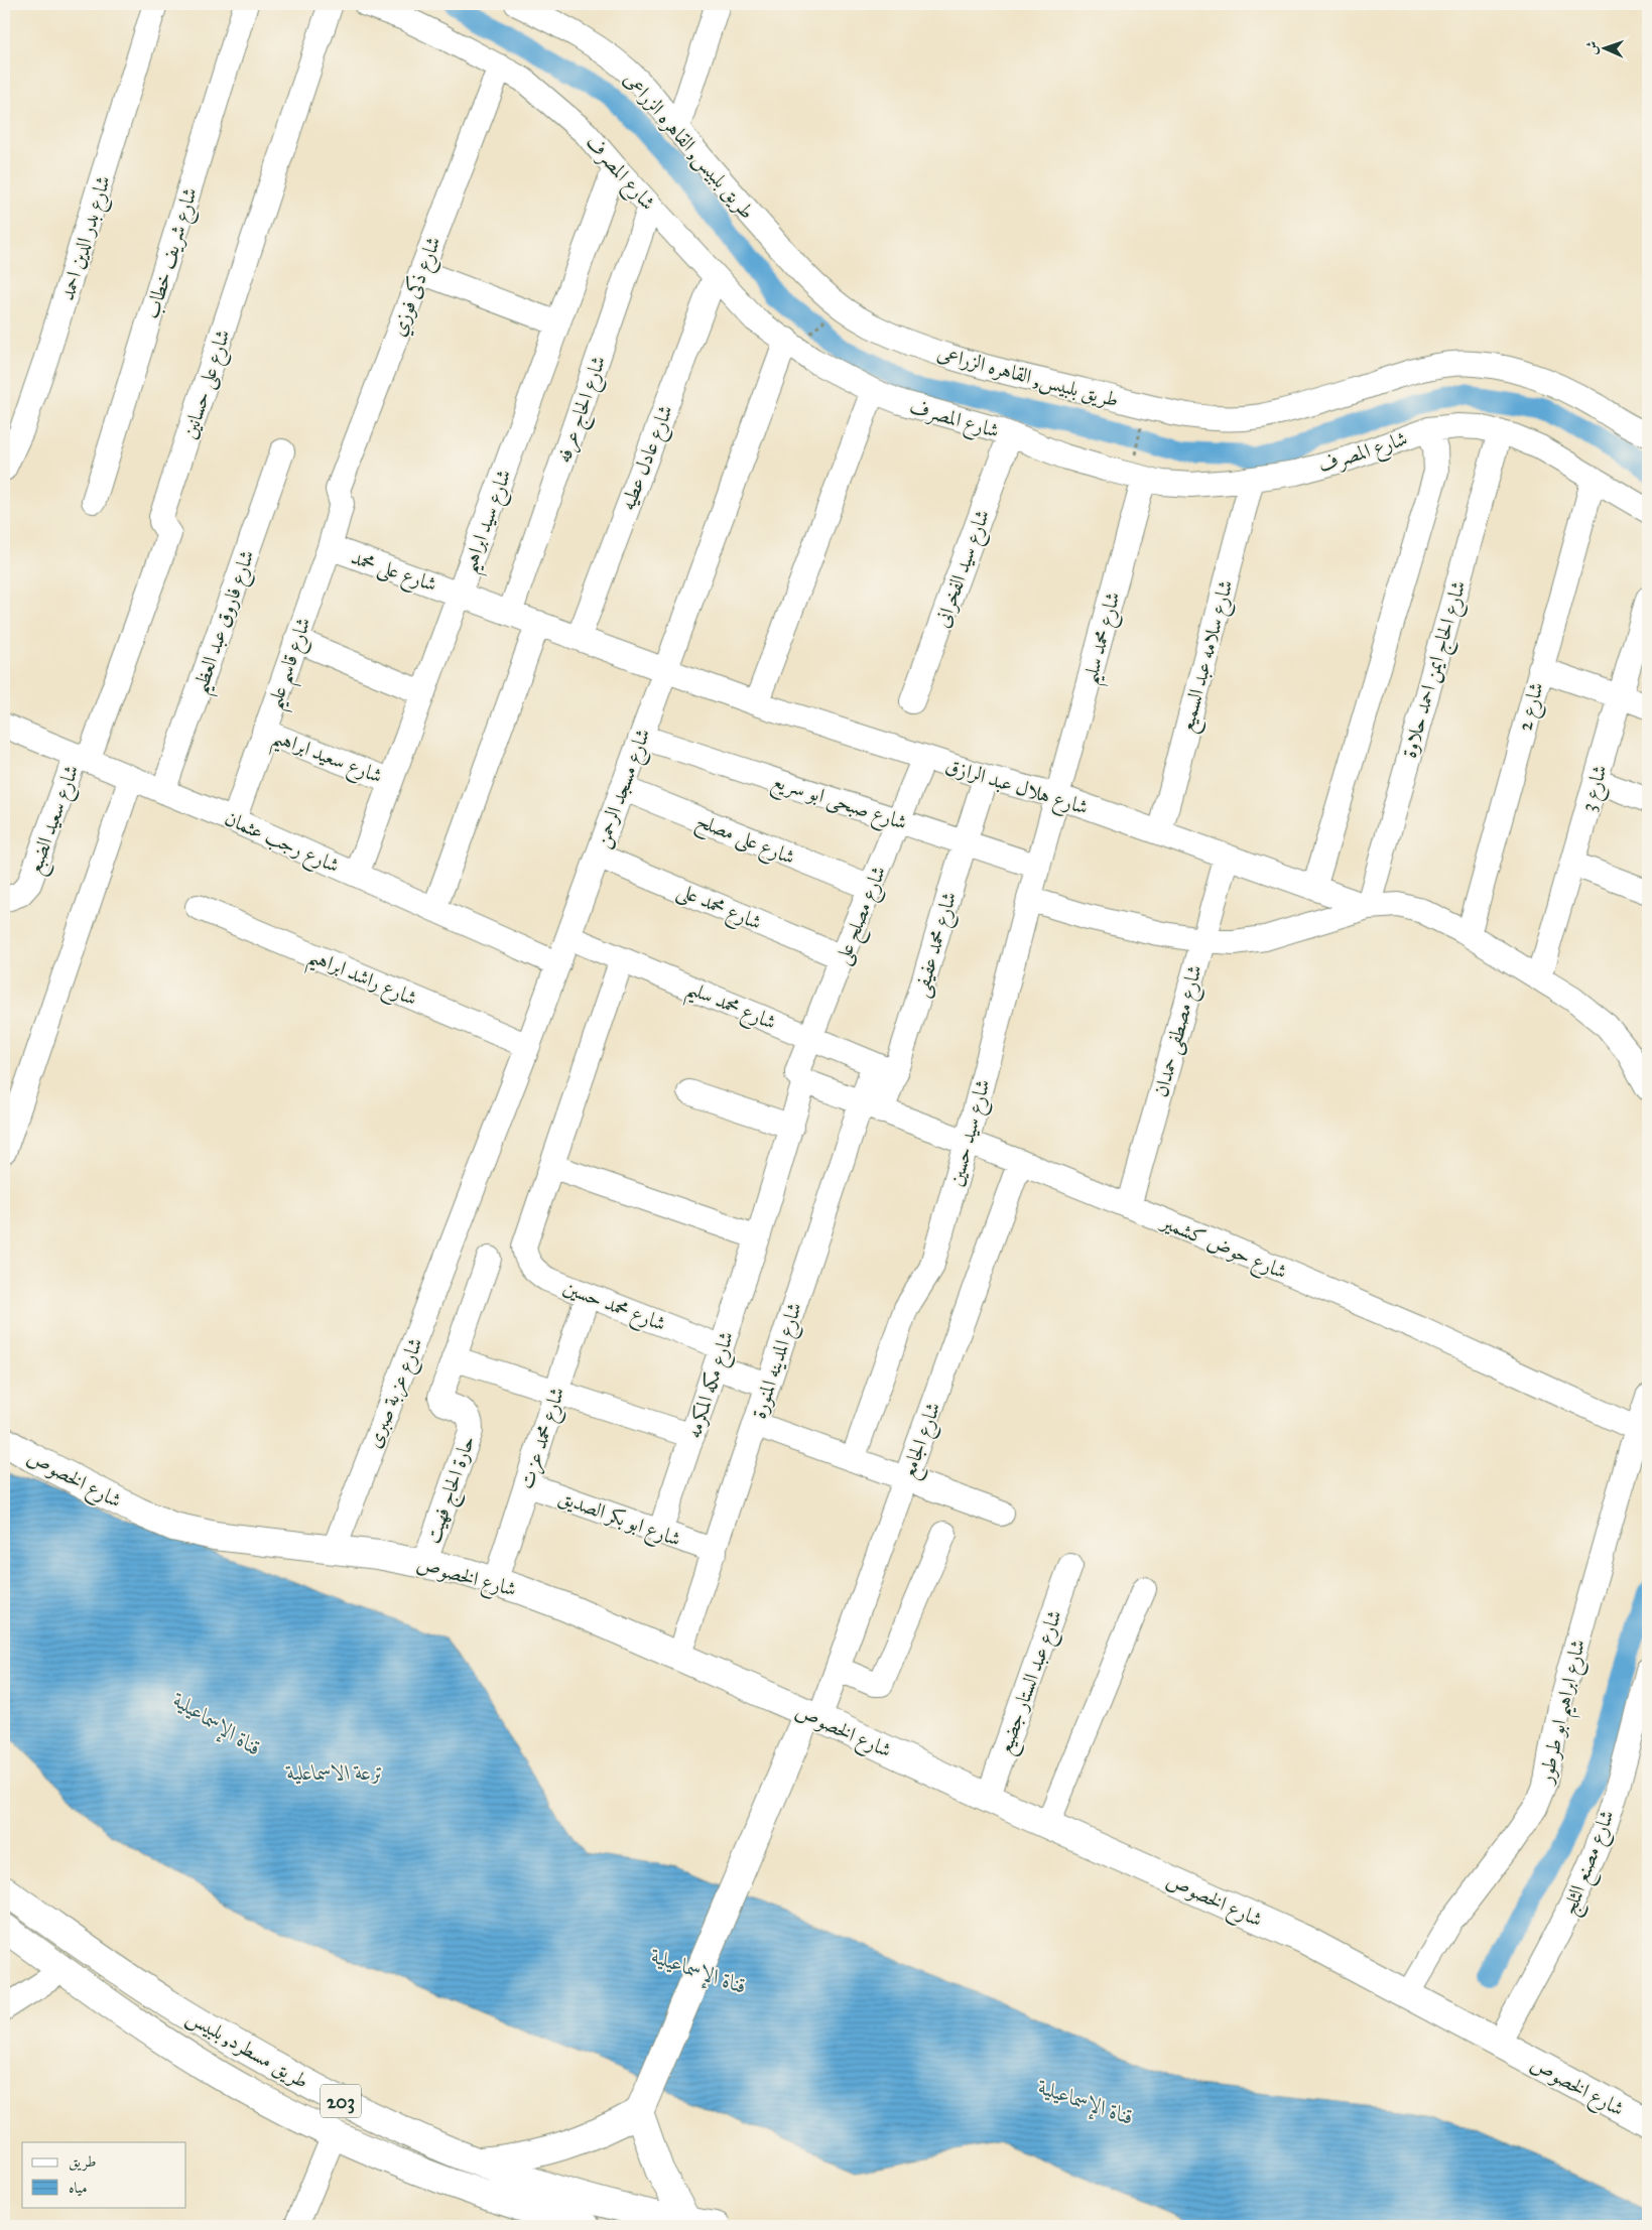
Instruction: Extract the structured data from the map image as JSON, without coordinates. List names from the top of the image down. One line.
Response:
{"streets":{"main road":["شارع الخصوص","طريق مسطرد, بلبيس","203"],"street":["طريق بلبيس, القاهره الزراعى","شارع المصرف","شارع بدر الدين احمد","شارع شريف خطاب","شارع ذكى فوزي","شارع على حسانين","شارع الحاج عرفه","شارع عادل عطيه","شارع سيد ابراهيم","شارع سيد الفخرانى","شارع على محمد","شارع فاروق عبد العظيم","شارع محمد سليم","شارع سلامه عبد السميع","شارع قاسم عليم","شارع الحاج ايمن احمد حلاوة","شارع 2","شارع سعيد ابراهيم","شارع هلال عبد الرازق","شارع مسجد الرحمن","شارع 3","شارع صبحى ابو سريع","شارع سعيد الضبع","شارع على مصلح","شارع رجب عثمان","شارع محمد على","شارع مصلح على","شارع محمد عفيفى","شارع راشد ابراهيم","شارع مصطفى حمدان","شارع سيد حسين","شارع حوض كشمير","شارع محمد حسين","شارع المدينه المنورة","شارع مكه المكرمه","شارع عزبة صبرى","شارع محمد عزت","شارع الجامع","حارة الحاج فهيت","شارع ابو بكر الصديق","شارع عبد الستار جضيع","شارع ابراهيم ابو طرطور","شارع مصنع الثلج"]},"crossings":[["شارع المصرف","شارع ذكى فوزي"],["شارع المصرف","شارع الحاج عرفه"],["شارع المصرف","شارع عادل عطيه"],["شارع المصرف","شارع سيد ابراهيم"],["شارع المصرف","شارع سيد الفخرانى"],["شارع المصرف","شارع محمد سليم"],["شارع المصرف","شارع سلامه عبد السميع"],["شارع المصرف","شارع الحاج ايمن احمد حلاوة"],["شارع المصرف","شارع 2"],["شارع المصرف","شارع مسجد الرحمن"],["شارع ذكى فوزي","شارع قاسم عليم"],["شارع على حسانين","شارع سعيد الضبع"],["شارع على حسانين","شارع رجب عثمان"],["شارع الحاج عرفه","شارع على محمد"],["شارع عادل عطيه","شارع على محمد"],["شارع عادل عطيه","شارع هلال عبد الرازق"],["شارع سيد ابراهيم","شارع على محمد"],["شارع سيد ابراهيم","شارع سعيد ابراهيم"],["شارع سيد ابراهيم","شارع رجب عثمان"],["شارع على محمد","شارع قاسم عليم"],["شارع على محمد","شارع هلال عبد الرازق"],["شارع فاروق عبد العظيم","شارع رجب عثمان"],["شارع محمد سليم","شارع هلال عبد الرازق"],["شارع محمد سليم","شارع مسجد الرحمن"],["شارع محمد سليم","شارع مصلح على"],["شارع محمد سليم","شارع محمد عفيفى"],["شارع محمد سليم","شارع سيد حسين"],["شارع محمد سليم","شارع المدينه المنورة"],["شارع سلامه عبد السميع","شارع هلال عبد الرازق"],["شارع قاسم عليم","شارع سعيد ابراهيم"],["شارع قاسم عليم","شارع رجب عثمان"],["شارع الحاج ايمن احمد حلاوة","شارع هلال عبد الرازق"],["شارع هلال عبد الرازق","شارع مسجد الرحمن"],["شارع هلال عبد الرازق","شارع مصلح على"],["شارع هلال عبد الرازق","شارع محمد عفيفى"],["شارع هلال عبد الرازق","شارع مصطفى حمدان"],["شارع هلال عبد الرازق","شارع سيد حسين"],["شارع مسجد الرحمن","شارع صبحى ابو سريع"],["شارع مسجد الرحمن","شارع على مصلح"],["شارع مسجد الرحمن","شارع رجب عثمان"],["شارع مسجد الرحمن","شارع محمد على"],["شارع مسجد الرحمن","شارع راشد ابراهيم"],["شارع مسجد الرحمن","شارع عزبة صبرى"],["شارع صبحى ابو سريع","شارع مصلح على"],["شارع صبحى ابو سريع","شارع محمد عفيفى"],["شارع صبحى ابو سريع","شارع سيد حسين"],["شارع سعيد الضبع","شارع رجب عثمان"],["شارع على مصلح","شارع مصلح على"],["شارع محمد على","شارع مصلح على"],["شارع مصلح على","شارع حوض كشمير"],["شارع مصلح على","شارع مكه المكرمه"],["شارع محمد عفيفى","شارع حوض كشمير"],["شارع محمد عفيفى","شارع المدينه المنورة"],["شارع مصطفى حمدان","شارع حوض كشمير"],["شارع سيد حسين","شارع حوض كشمير"],["شارع حوض كشمير","شارع المدينه المنورة"],["شارع حوض كشمير","شارع مكه المكرمه"],["شارع حوض كشمير","شارع الجامع"],["شارع حوض كشمير","شارع ابراهيم ابو طرطور"],["شارع محمد حسين","شارع المدينه المنورة"],["شارع محمد حسين","شارع مكه المكرمه"],["شارع محمد حسين","شارع محمد عزت"],["شارع المدينه المنورة","شارع الخصوص"],["شارع المدينه المنورة","شارع ابو بكر الصديق"],["شارع مكه المكرمه","شارع ابو بكر الصديق"],["شارع عزبة صبرى","شارع الخصوص"],["شارع محمد عزت","شارع الخصوص"],["شارع محمد عزت","شارع ابو بكر الصديق"],["شارع الجامع","شارع الخصوص"],["شارع الخصوص","حارة الحاج فهيت"],["شارع الخصوص","شارع عبد الستار جضيع"],["شارع الخصوص","شارع ابراهيم ابو طرطور"],["شارع الخصوص","شارع مصنع الثلج"]],"water":["قناة الإسماعيلية","ترعة الاسماعلية"],"legend":["طريق","مياه"],"north":"left"}
